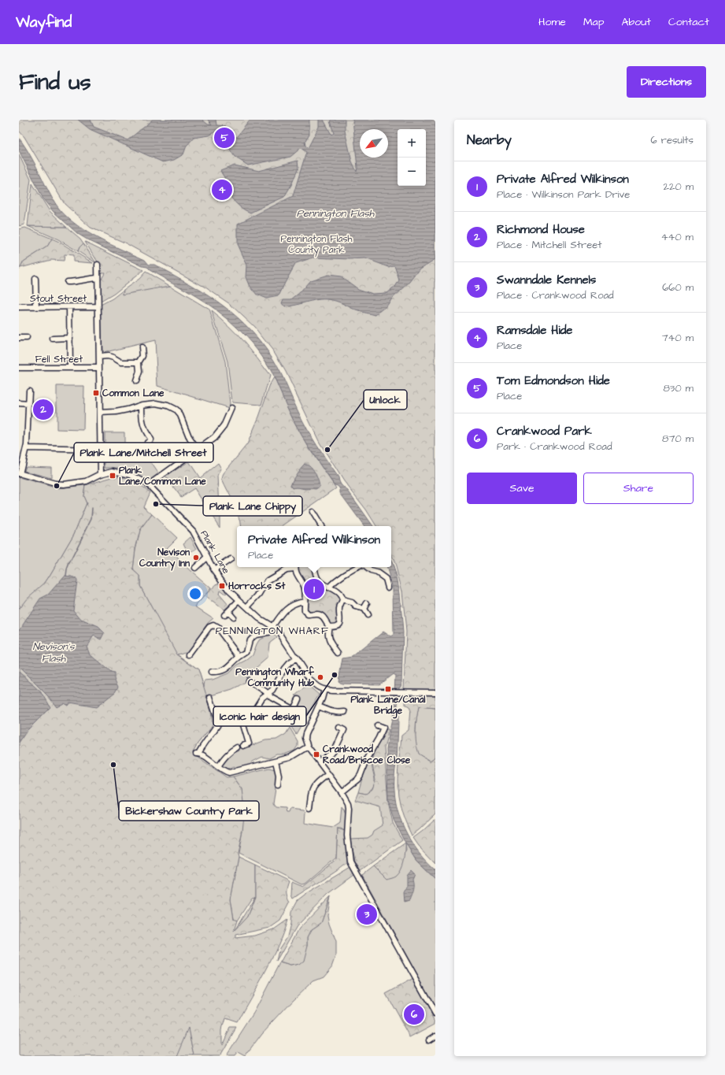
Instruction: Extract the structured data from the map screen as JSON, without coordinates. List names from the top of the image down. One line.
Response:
{"streets":{"street":["Stout Street","Fell Street","Plank Lane"]},"districts":["PENNINGTON WHARF"],"water":["Pennington Flash","Nevison's Flash"],"parks":["Pennington Flash County Park"],"places":{"transit":["Common Lane","Plank Lane/Common Lane","Horrocks St","Plank Lane/Canal Bridge","Crankwood Road/Briscoe Close"],"other":["Unlock","Plank Lane/Mitchell Street","Plank Lane Chippy","Nevison Country Inn","Iconic hair design","Pennington Wharf Community Hub","Bickershaw Country Park"]},"north":"bottom left","page":{"header":"Wayfind","nav":["Home","Map","About","Contact"],"buttons":["Directions",["Save","Share"]],"title":"Find us","heading":["Nearby","6 results"],"pins":["5","4","2","1","3","6"],"map_buttons":["+","−"],"list":[{"mark":"1","name":"Private Alfred Wilkinson","note":"Place · Wilkinson Park Drive","value":"220 m"},{"mark":"2","name":"Richmond House","note":"Place · Mitchell Street","value":"440 m"},{"mark":"3","name":"Swanndale Kennels","note":"Place · Crankwood Road","value":"660 m"},{"mark":"4","name":"Ramsdale Hide","note":"Place","value":"740 m"},{"mark":"5","name":"Tom Edmondson Hide","note":"Place","value":"830 m"},{"mark":"6","name":"Crankwood Park","note":"Park · Crankwood Road","value":"870 m"}],"popup":["Private Alfred Wilkinson","Place"]}}
